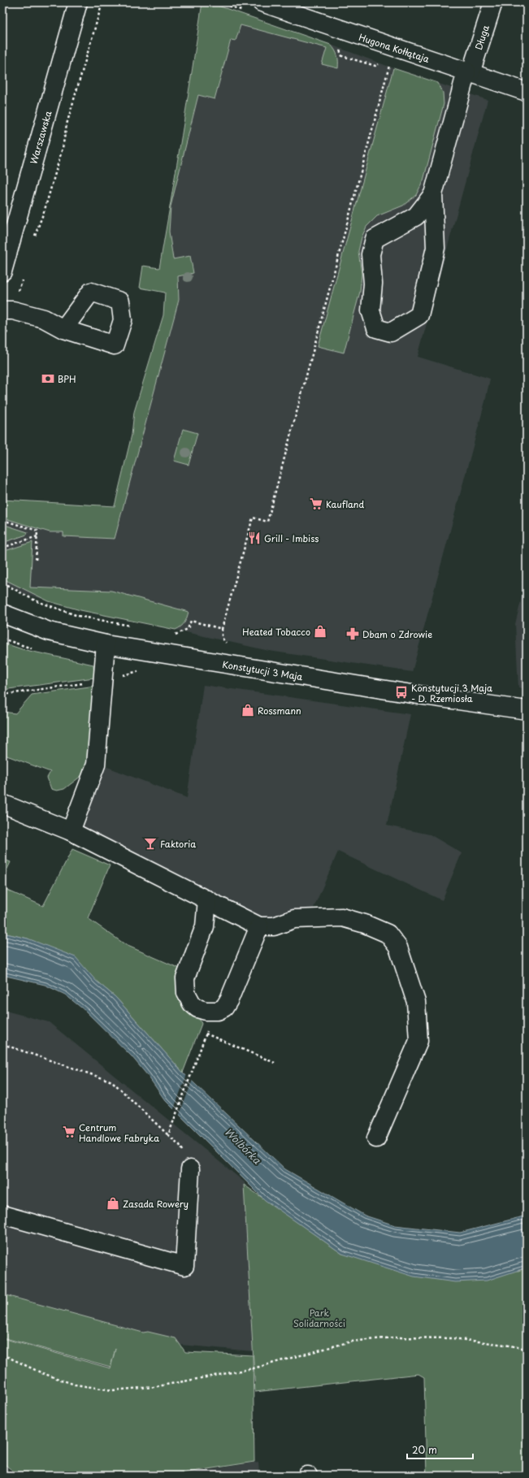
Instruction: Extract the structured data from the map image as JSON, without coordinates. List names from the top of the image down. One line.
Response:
{"streets":{"street":["Długa","Hugona Kołłątaja","Warszawska","Konstytucji 3 Maja"]},"crossings":[["Długa","Hugona Kołłątaja"]],"water":["Wolbórka"],"parks":["Park Solidarności"],"places":{"bank":["BPH"],"supermarket":["Kaufland","Centrum Handlowe Fabryka"],"restaurant":["Grill - Imbiss"],"shop":["Heated Tobacco","Rossmann","Zasada Rowery"],"pharmacy":["Dbam o Zdrowie"],"bus stop":["Konstytucji 3 Maja - D. Rzemiosła"],"bar":["Faktoria"]},"scale_bar":"20 m"}
